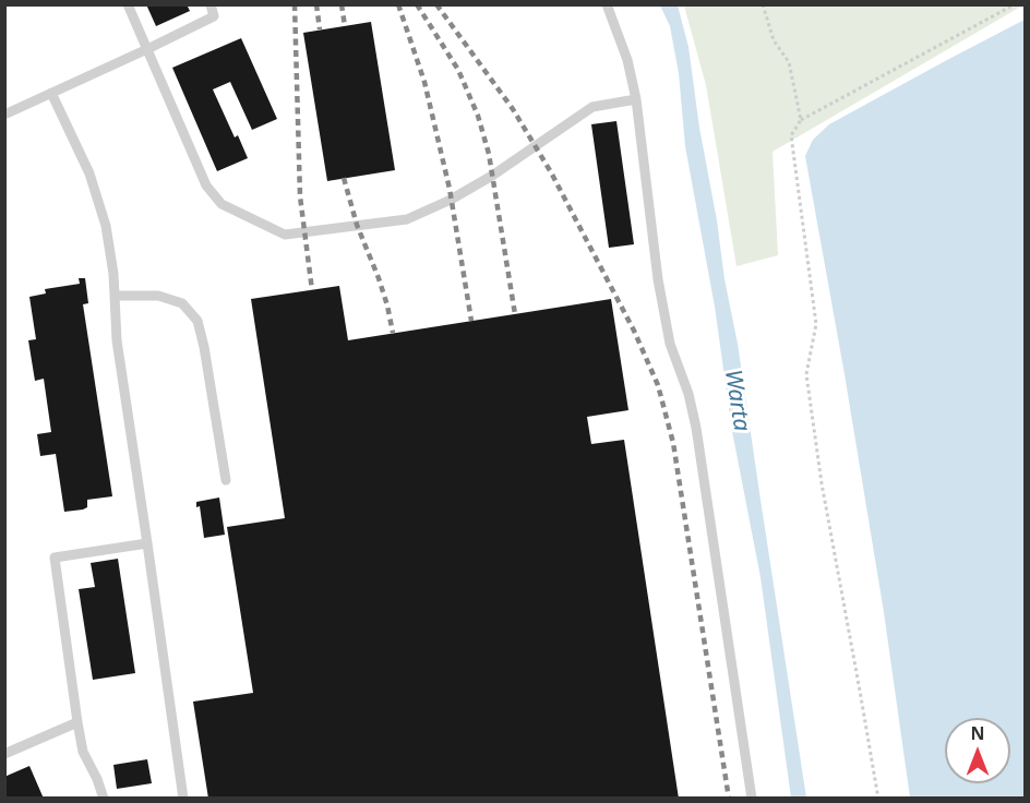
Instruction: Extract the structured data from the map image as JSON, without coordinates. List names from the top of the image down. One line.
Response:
{"water":["Warta"],"north":"top"}
